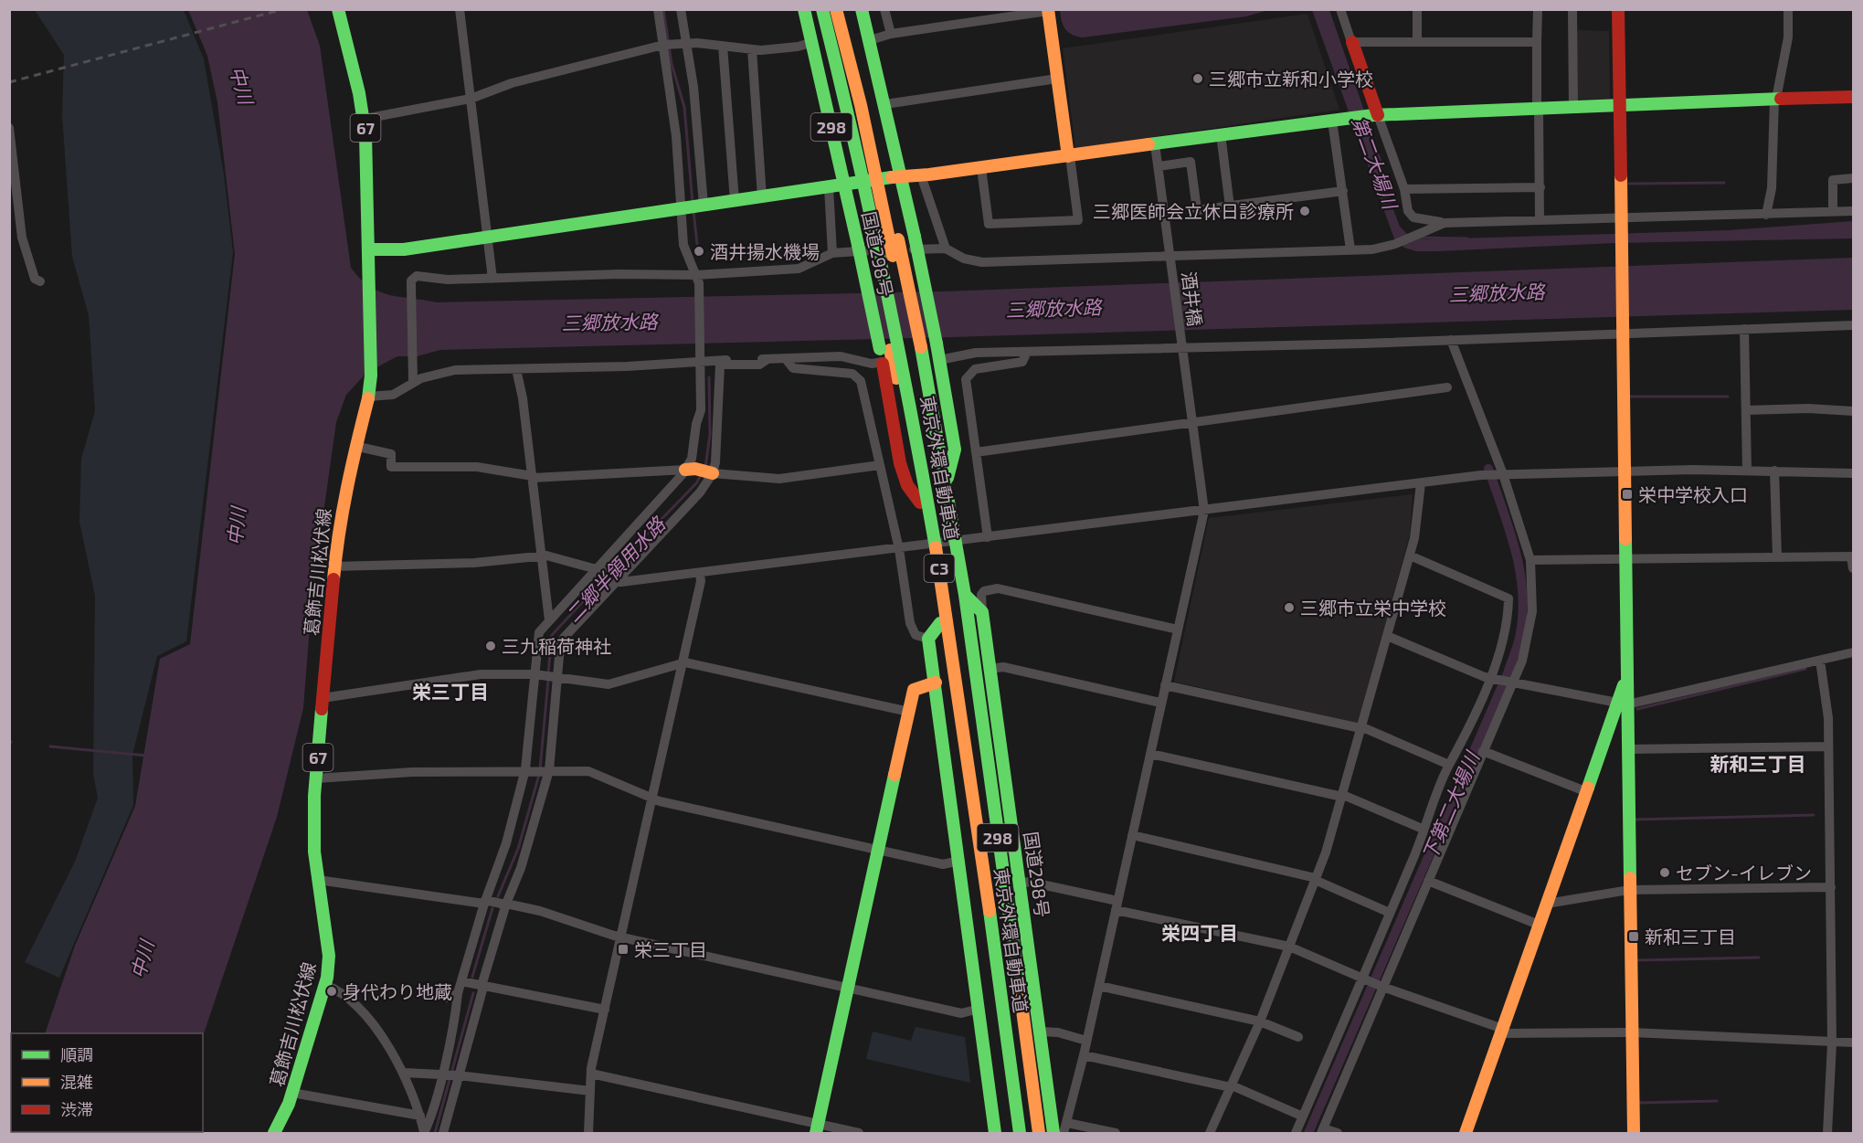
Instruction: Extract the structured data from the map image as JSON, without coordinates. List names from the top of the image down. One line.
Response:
{"streets":{"main road":["298","67","国道298号","東京外環自動車道","C3","葛飾吉川松伏線"],"street":["酒井橋"]},"districts":["栄三丁目","新和三丁目","栄四丁目"],"water":["中川","第二大場川","三郷放水路","二郷半領用水路","下第二大場川"],"places":{"other":["三郷市立新和小学校","三郷医師会立休日診療所","酒井揚水機場","三郷市立栄中学校","三九稲荷神社","セブン-イレブン","身代わり地蔵"],"transit":["栄中学校入口","新和三丁目","栄三丁目"]},"legend":["順調","混雑","渋滞"]}
